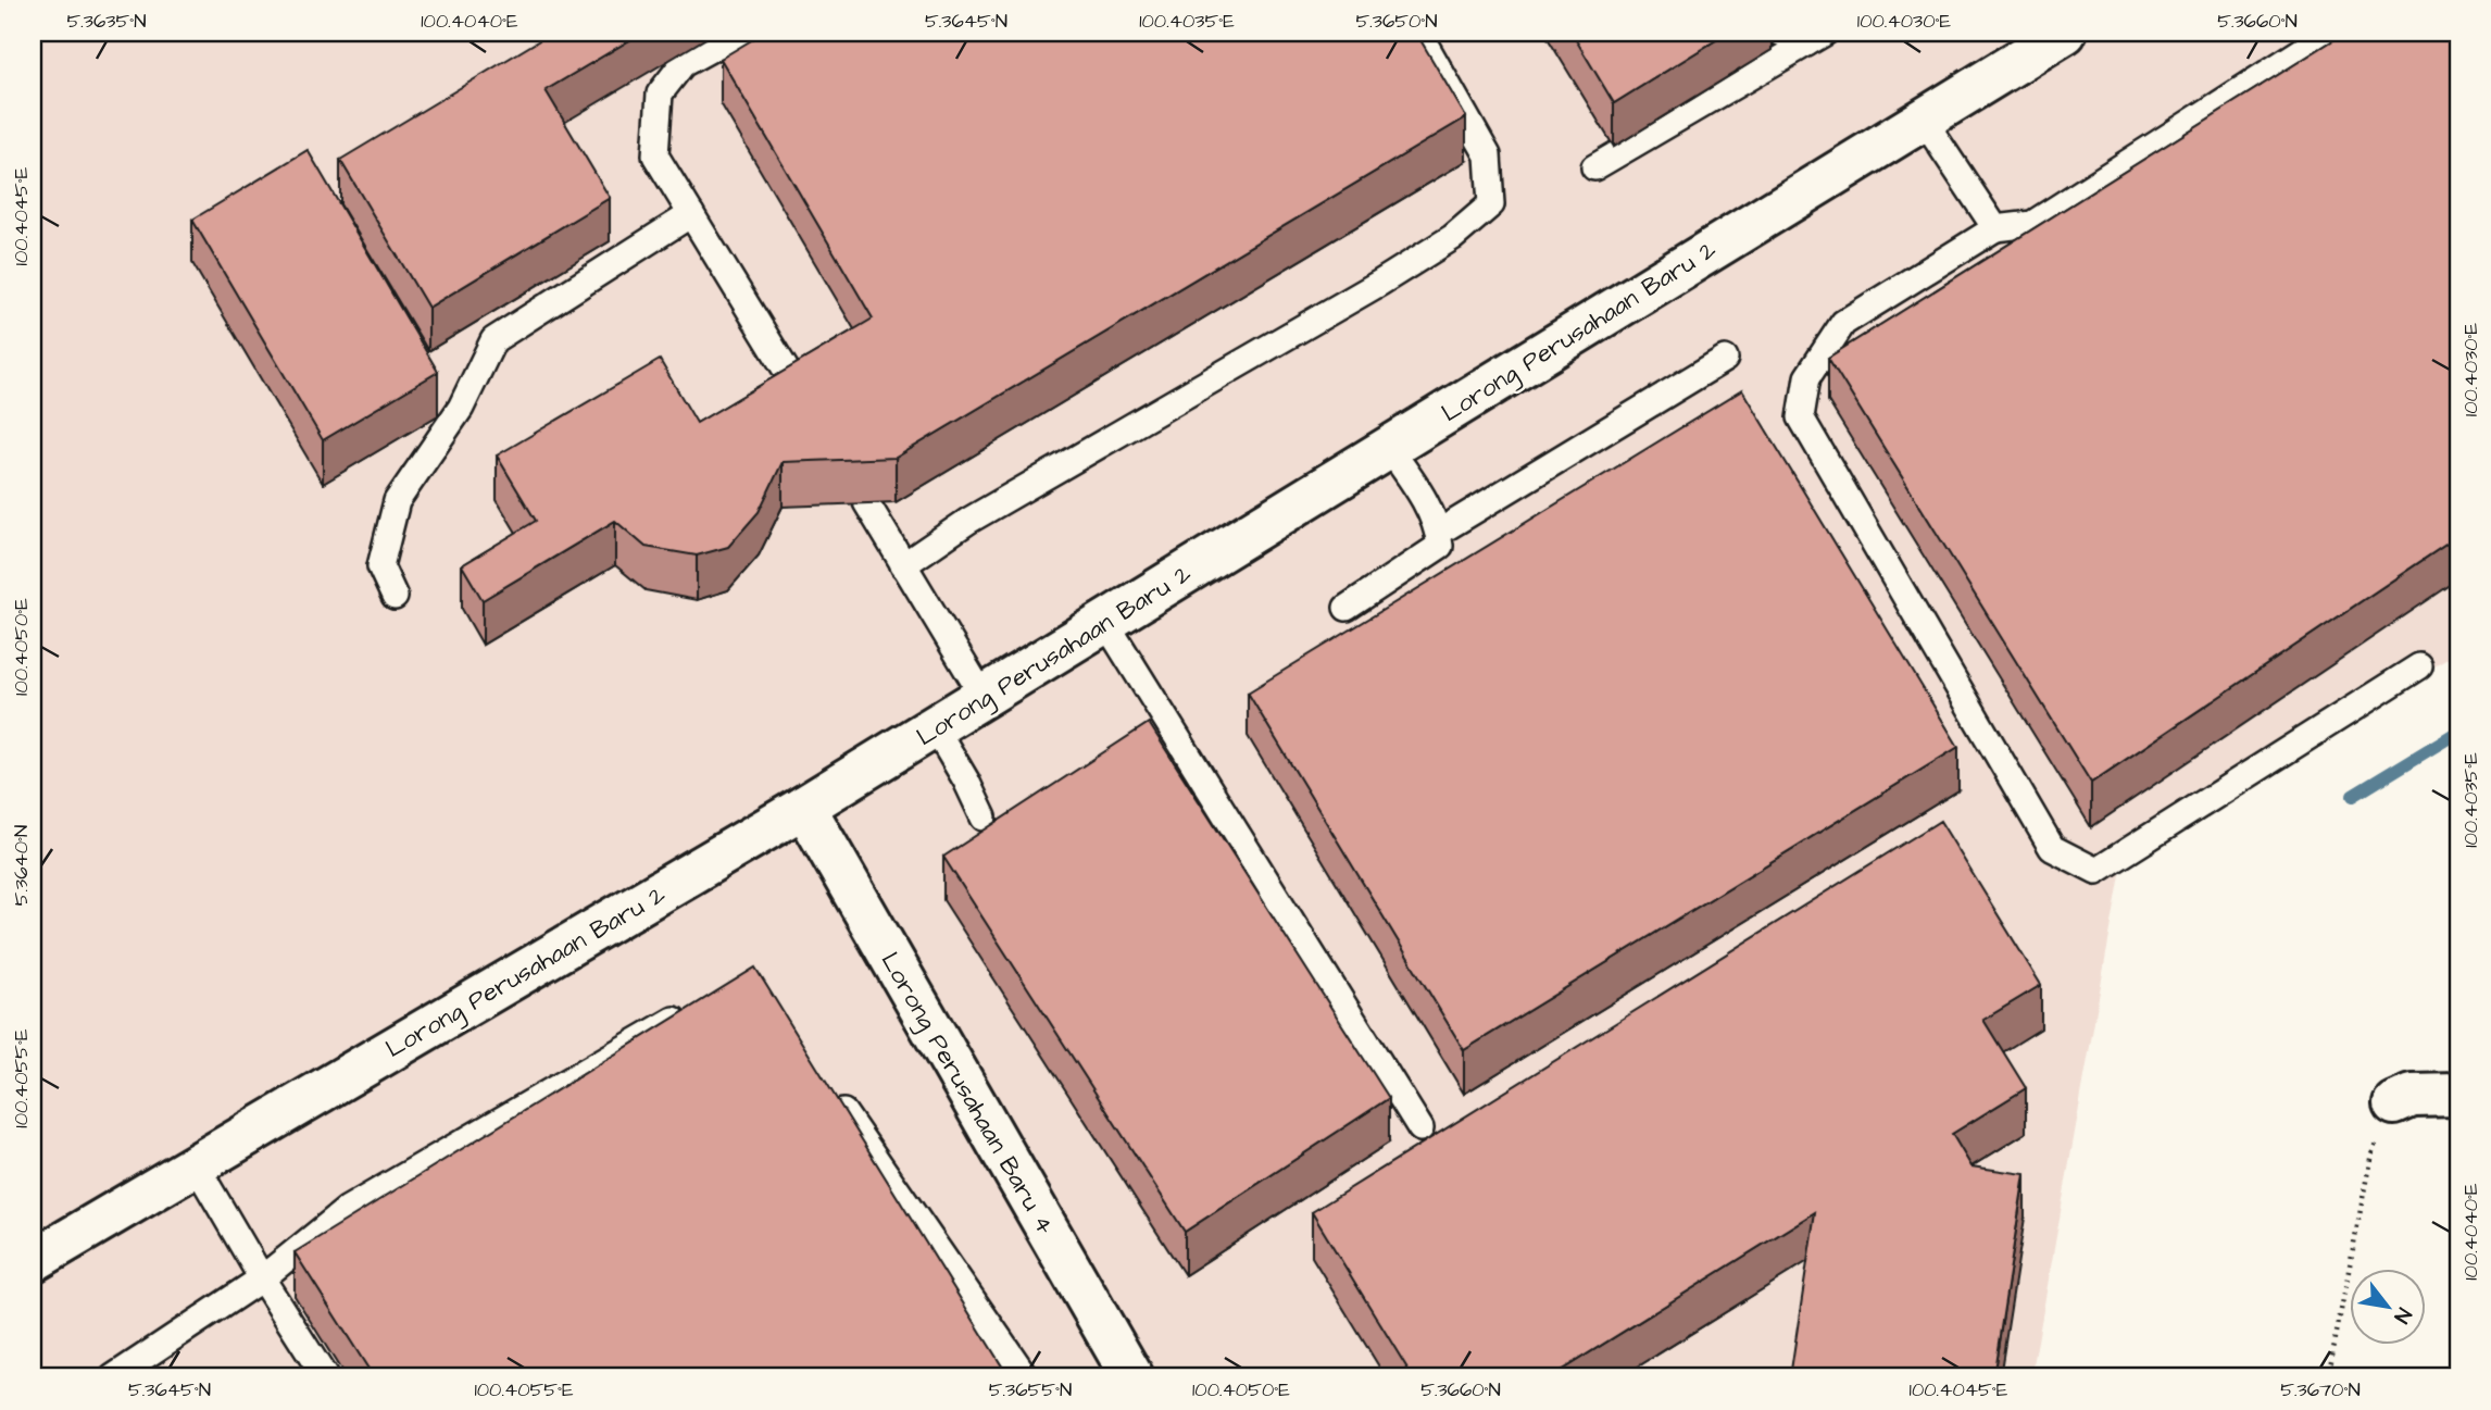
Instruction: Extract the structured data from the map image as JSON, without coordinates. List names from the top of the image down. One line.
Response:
{"streets":{"street":["Lorong Perusahaan Baru 2","Lorong Perusahaan Baru 4"]},"crossings":[["Lorong Perusahaan Baru 2","Lorong Perusahaan Baru 4"]],"north":"bottom right","coordinates":["5.3635°N","100.4040°E","5.3645°N","100.4035°E","5.3650°N","100.4030°E","5.3660°N","100.4045°E","100.4050°E","5.3640°N","100.4055°E","5.3655°N","5.3670°N"]}
